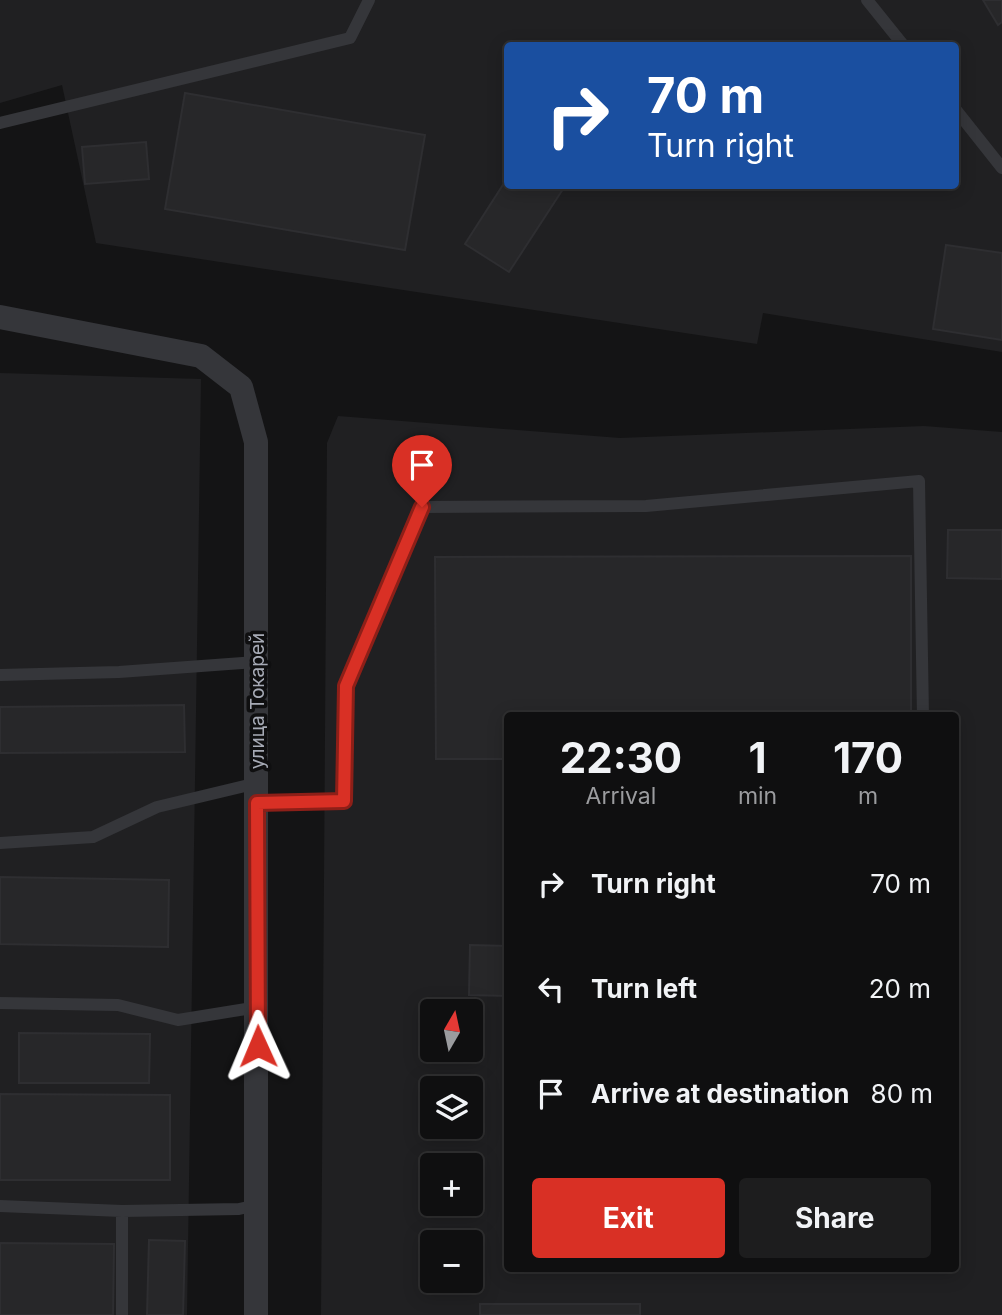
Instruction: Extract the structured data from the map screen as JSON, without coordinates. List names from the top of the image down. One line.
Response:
{"streets":{"street":["улица Токарей"]},"north":"top","page":{"turn":["70 m","Turn right"],"eta":["22:30","Arrival","1","min","170","m"],"list":[{"name":"Turn right","value":"70 m"},{"name":"Turn left","value":"20 m"},{"name":"Arrive at destination","value":"80 m"}],"map_buttons":["+","−"],"buttons":["Exit","Share"]}}
